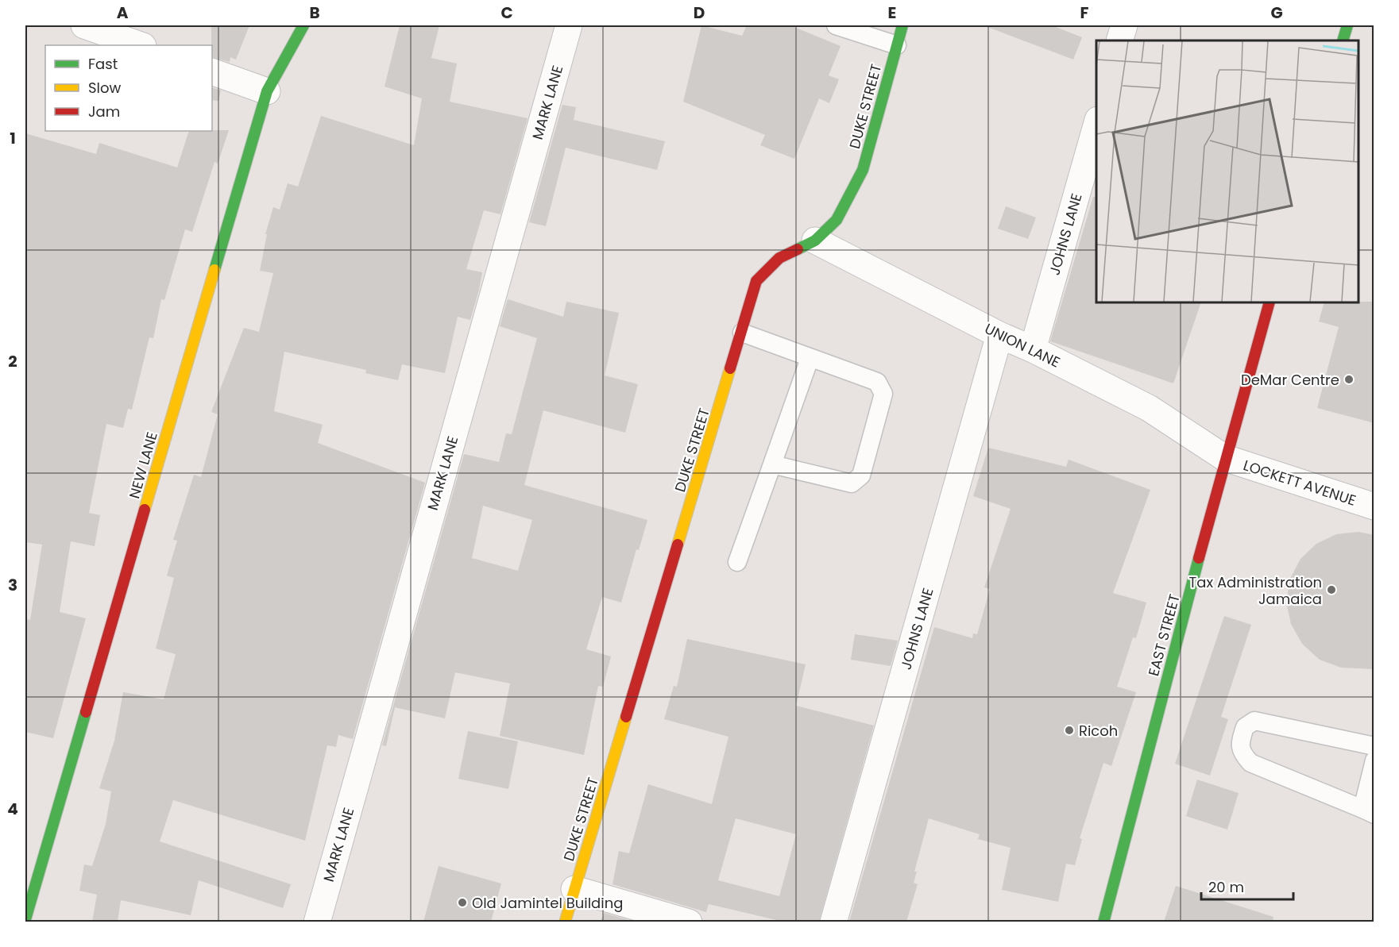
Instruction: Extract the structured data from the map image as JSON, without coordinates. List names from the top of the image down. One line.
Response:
{"streets":{"main road":["DUKE STREET","NEW LANE","EAST STREET"],"street":["MARK LANE","JOHNS LANE","UNION LANE","LOCKETT AVENUE"]},"crossings":[["DUKE STREET","UNION LANE"],["JOHNS LANE","UNION LANE"],["UNION LANE","LOCKETT AVENUE"],["UNION LANE","EAST STREET"],["LOCKETT AVENUE","EAST STREET"]],"places":["DeMar Centre","Tax Administration Jamaica","Ricoh","Old Jamintel Building"],"legend":["Fast","Slow","Jam"],"scale_bar":"20 m","grid":{"columns":["A","B","C","D","E","F","G"],"rows":["1","2","3","4"]}}
